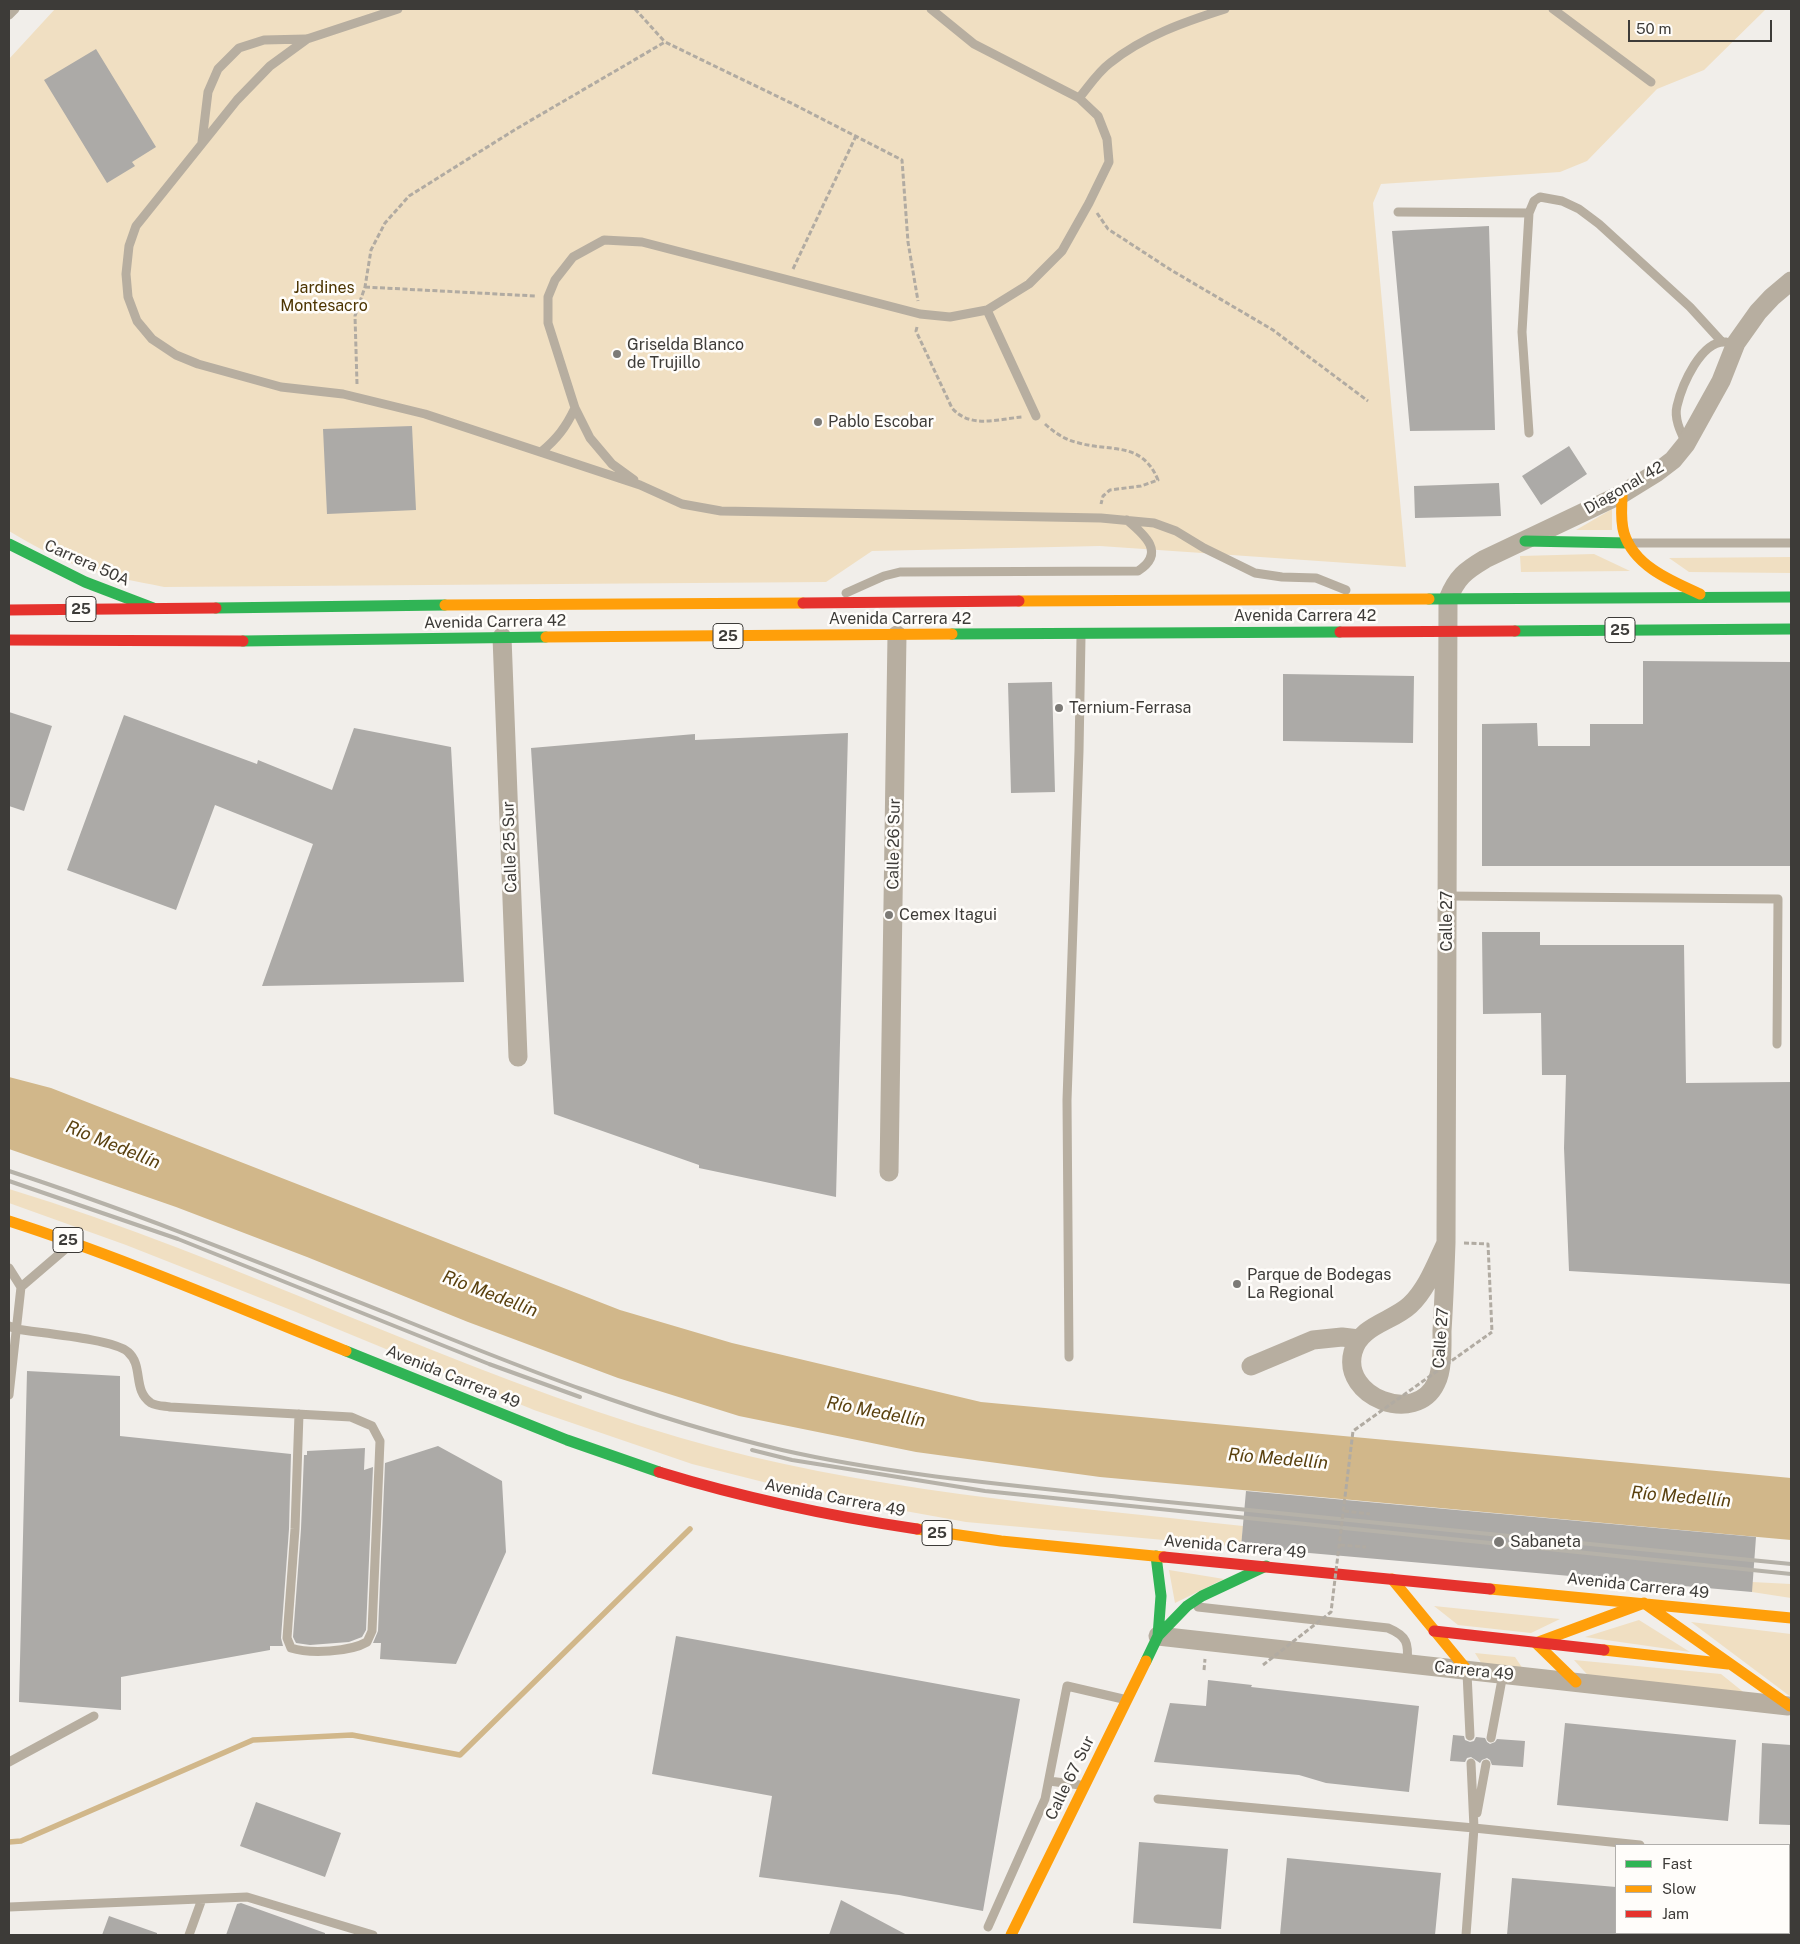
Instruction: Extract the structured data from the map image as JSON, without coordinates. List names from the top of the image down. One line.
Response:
{"streets":{"main road":["Carrera 50A","25","Avenida Carrera 42","Avenida Carrera 49","Calle 67 Sur"],"street":["Diagonal 42","Calle 26 Sur","Calle 25 Sur","Calle 27","Carrera 49"]},"crossings":[["Diagonal 42","Avenida Carrera 42"],["Diagonal 42","Calle 27"],["Carrera 50A","Avenida Carrera 42"],["Avenida Carrera 42","Calle 26 Sur"],["Avenida Carrera 42","Calle 25 Sur"],["Avenida Carrera 42","Calle 27"],["Avenida Carrera 49","Calle 67 Sur"],["Carrera 49","Calle 67 Sur"]],"water":["Río Medellín"],"parks":["Jardines Montesacro"],"places":["Griselda Blanco de Trujillo","Pablo Escobar","Ternium-Ferrasa","Cemex Itagui","Parque de Bodegas La Regional","Sabaneta"],"legend":["Fast","Slow","Jam"],"scale_bar":"50 m"}
